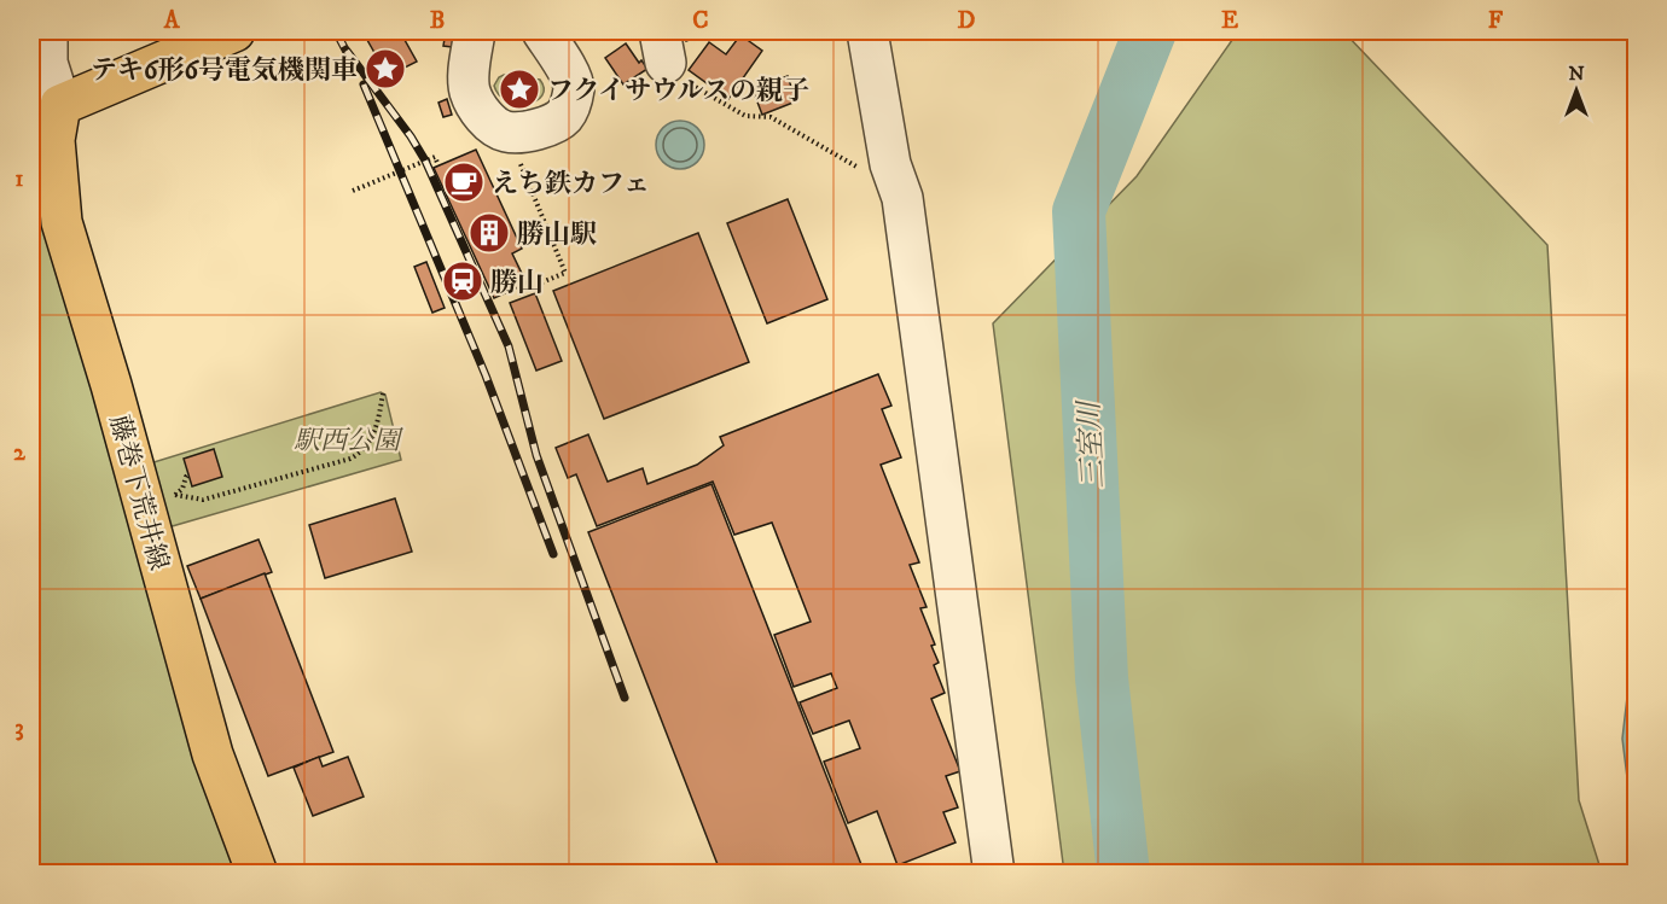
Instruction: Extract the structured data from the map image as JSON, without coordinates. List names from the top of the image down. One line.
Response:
{"streets":{"main road":["藤巻下荒井線"]},"water":["三室川"],"parks":["駅西公園"],"places":{"place":["テキ6形6号電気機関車","フクイサウルスの親子"],"cafe":["えち鉄カフェ"],"building":["勝山駅"],"station":["勝山"]},"north":"top","grid":{"columns":["A","B","C","D","E","F"],"rows":["1","2","3"]}}
